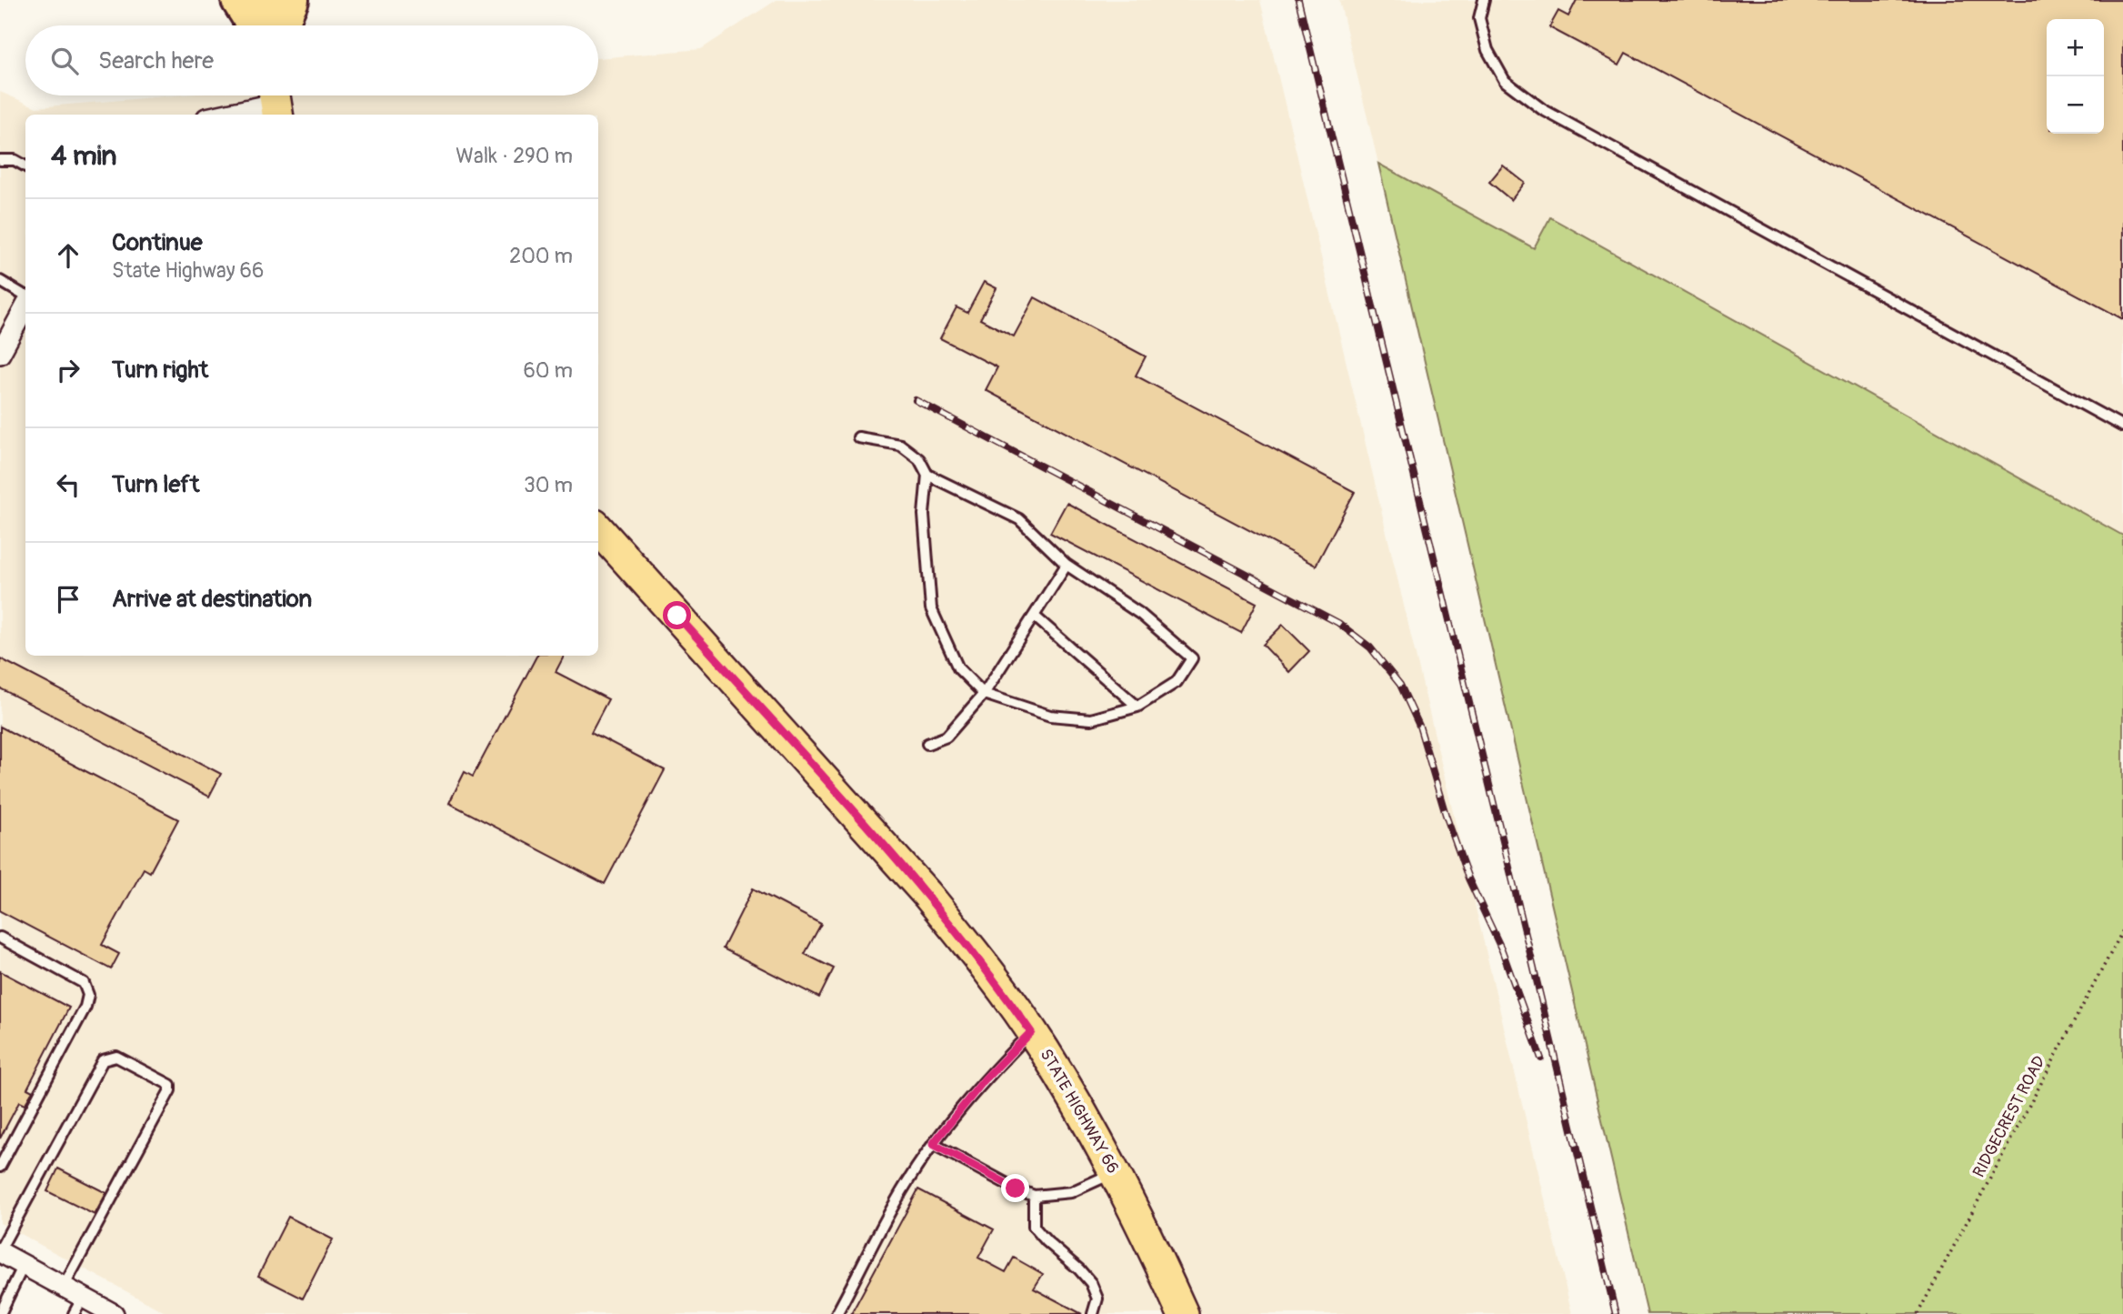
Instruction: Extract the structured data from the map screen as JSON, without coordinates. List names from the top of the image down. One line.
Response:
{"streets":{"main road":["STATE HIGHWAY 66"],"path":["RIDGECREST ROAD"]},"page":{"map_buttons":["+","−"],"search":"Search here","heading":["4 min","Walk · 290 m"],"list":[["Continue","State Highway 66","200 m"],["Turn right","60 m"],["Turn left","30 m"],"Arrive at destination"]}}
